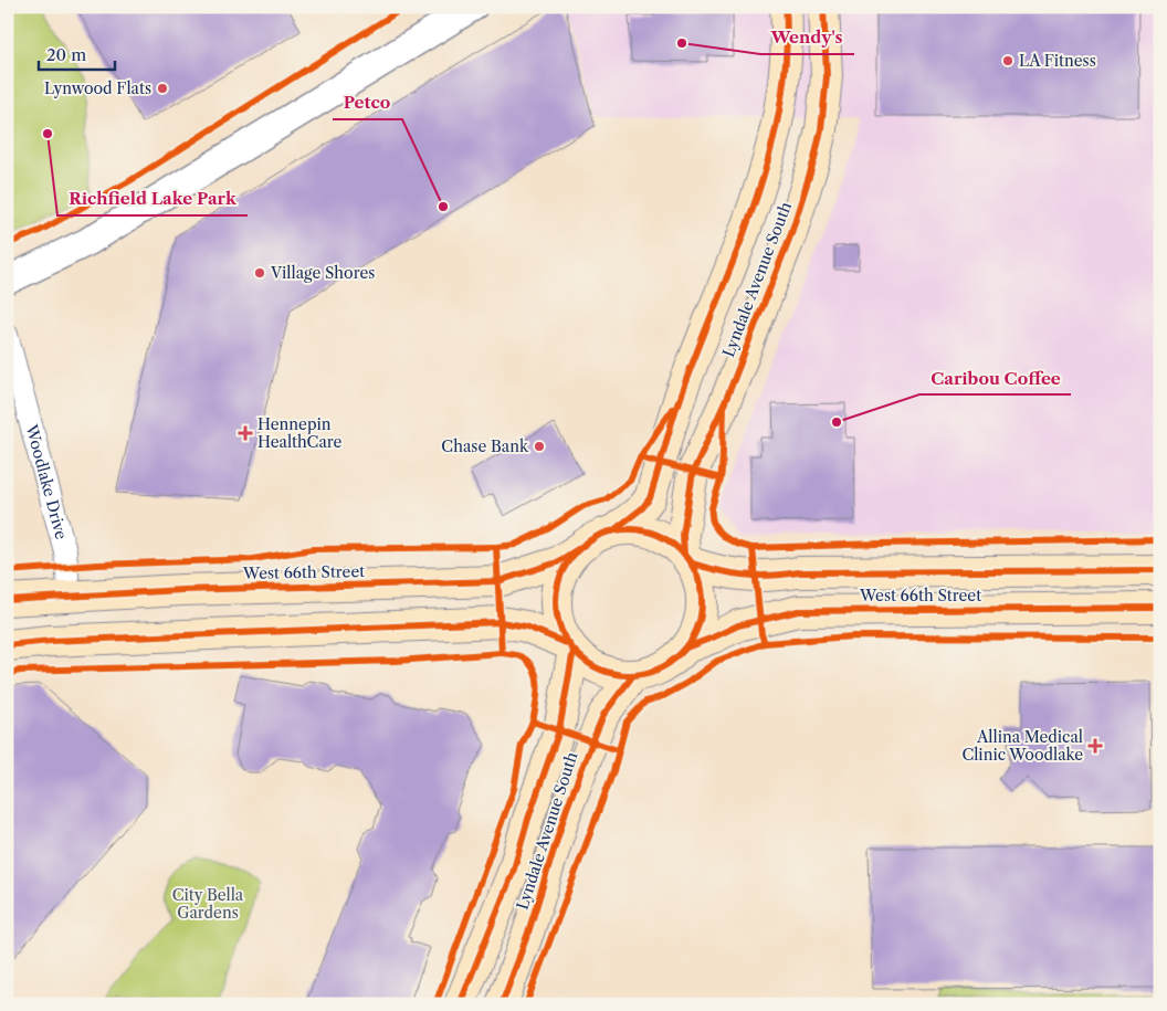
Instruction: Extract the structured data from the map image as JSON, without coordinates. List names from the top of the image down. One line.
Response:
{"streets":{"main road":["Lyndale Avenue South","West 66th Street"],"street":["Woodlake Drive"]},"crossings":[["Lyndale Avenue South","West 66th Street"],["Woodlake Drive","West 66th Street"]],"parks":["City Bella Gardens"],"places":{"other":["Wendy's","LA Fitness","Lynwood Flats","Richfield Lake Park","Petco","Village Shores","Caribou Coffee","Chase Bank"],"health":["Hennepin HealthCare","Allina Medical Clinic Woodlake"]},"scale_bar":"20 m"}
